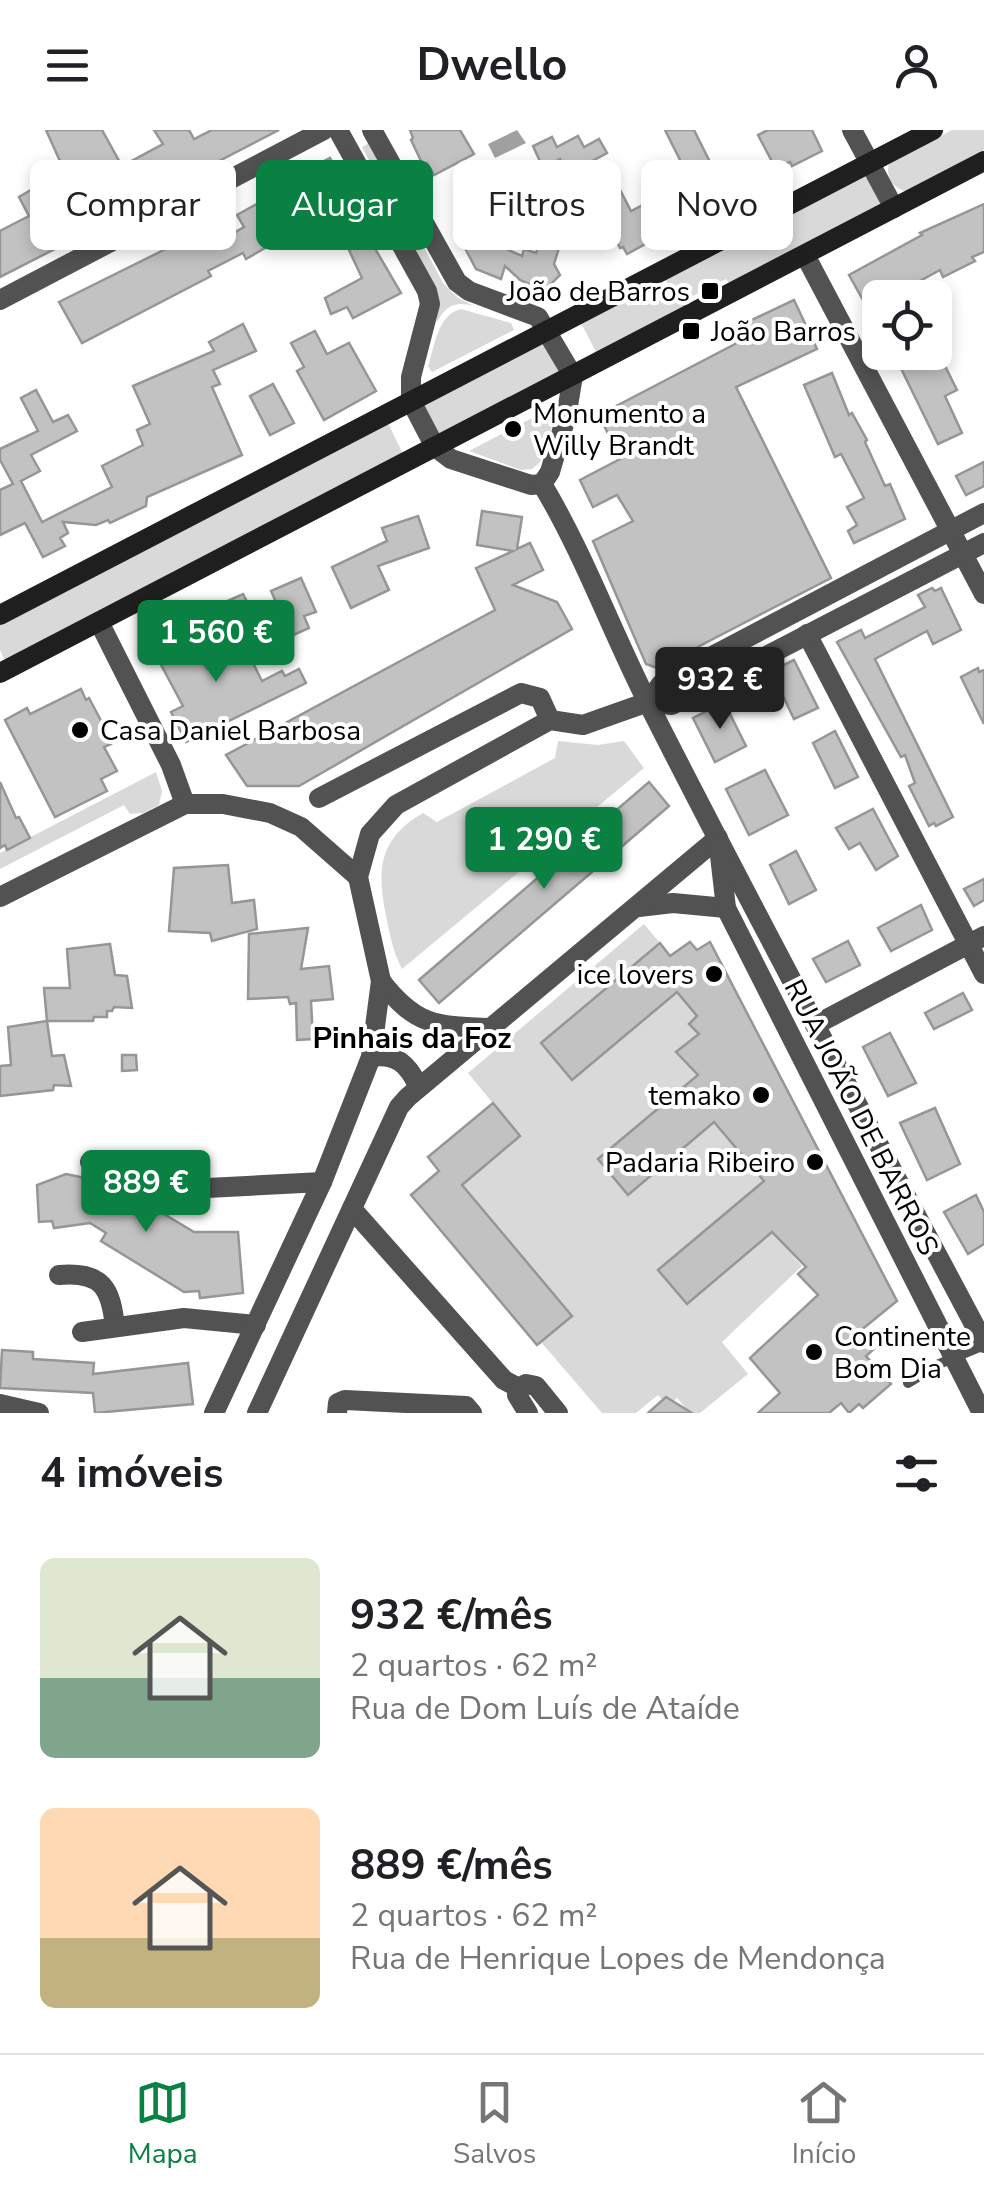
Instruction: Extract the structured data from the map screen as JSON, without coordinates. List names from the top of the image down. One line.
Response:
{"streets":{"street":["RUA JOÃO DE BARROS"]},"districts":["Pinhais da Foz"],"places":{"transit":["João de Barros","João Barros"],"other":["Monumento a Willy Brandt","Casa Daniel Barbosa","ice lovers","temako","Padaria Ribeiro","Continente Bom Dia"]},"page":{"header":"Dwello","chip":["Comprar","Alugar","Filtros","Novo"],"price":["1 560 €","932 €","1 290 €","889 €"],"heading":"4 imóveis","list":[{"name":"932 €/mês","note":"2 quartos · 62 m² · Rua de Dom Luís de Ataíde"},{"name":"889 €/mês","note":"2 quartos · 62 m² · Rua de Henrique Lopes de Mendonça"}],"tabs":["Mapa","Salvos","Início"]}}
